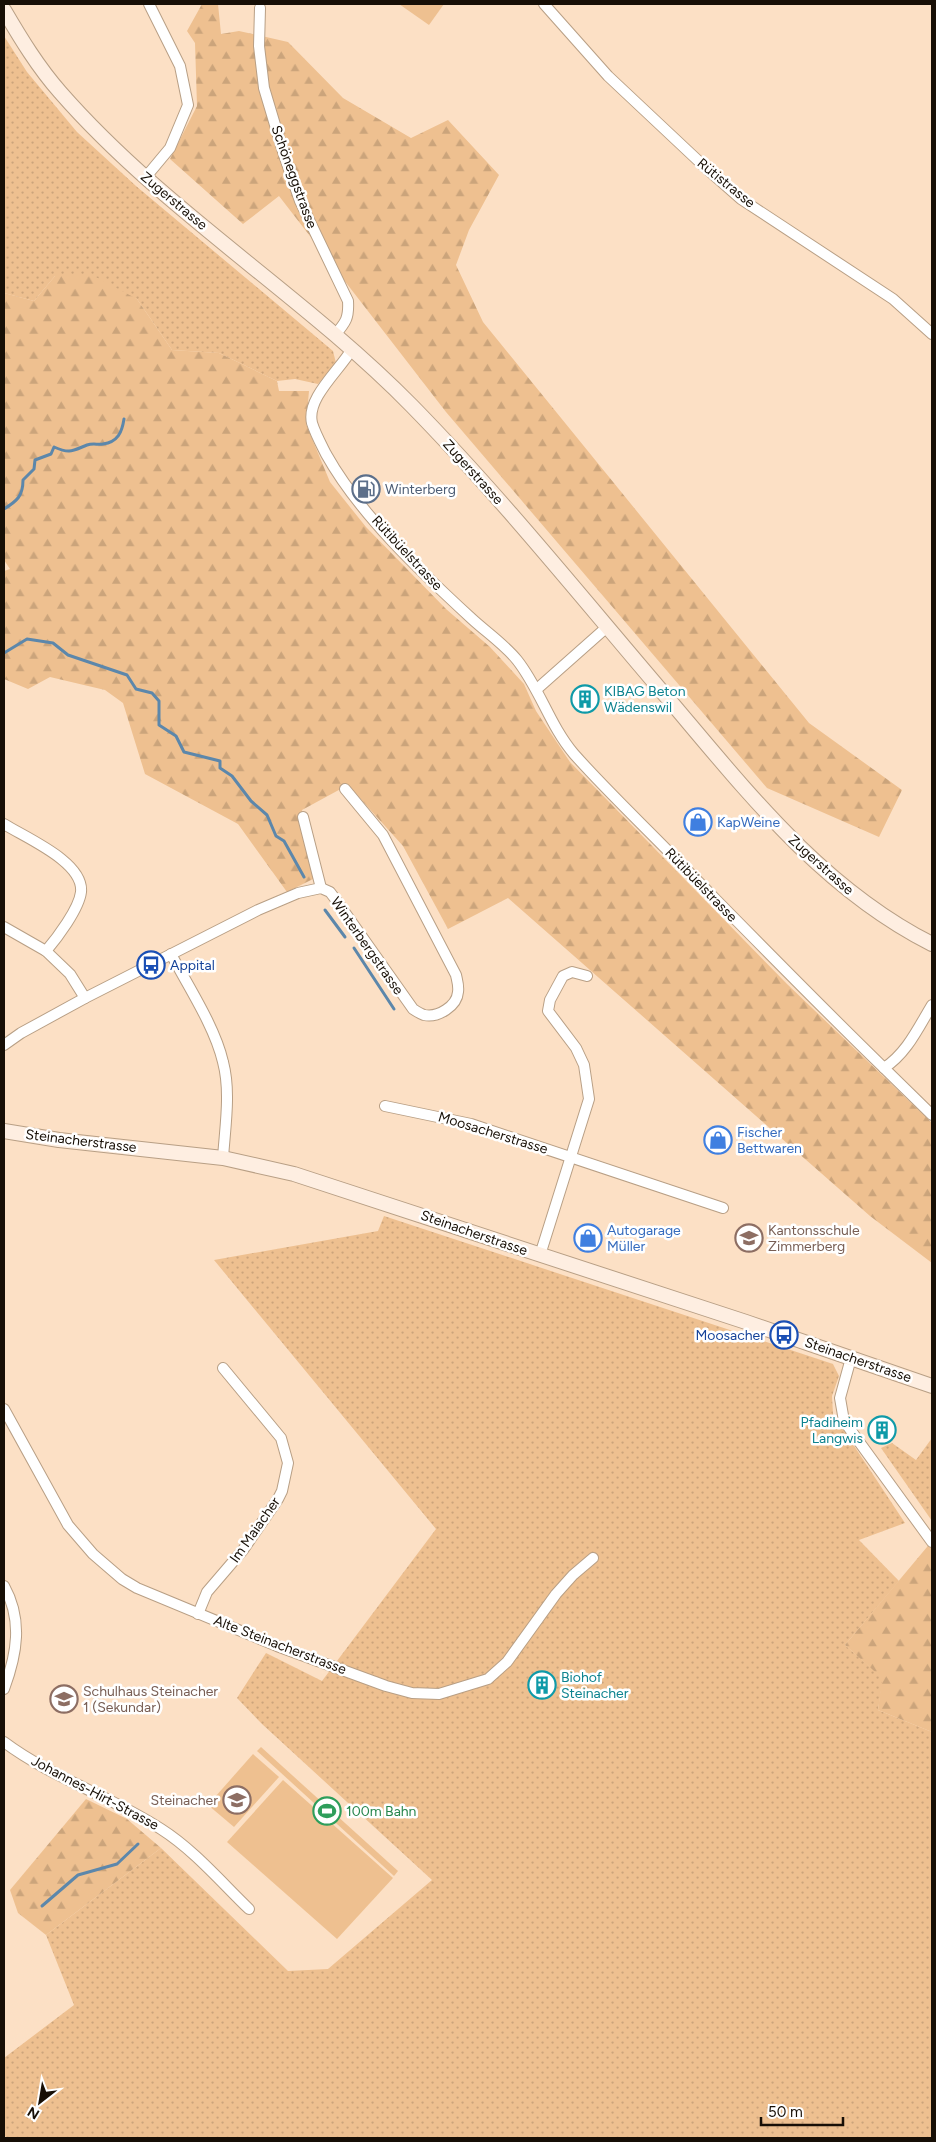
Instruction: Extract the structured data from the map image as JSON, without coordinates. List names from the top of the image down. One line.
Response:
{"streets":{"main road":["Zugerstrasse","Steinacherstrasse"],"street":["Schöneggstrasse","Rütistrasse","Rütibüelstrasse","Winterbergstrasse","Moosacherstrasse","Im Maiacher","Alte Steinacherstrasse","Johannes-Hirt-Strasse"]},"crossings":[["Schöneggstrasse","Zugerstrasse"],["Zugerstrasse","Rütibüelstrasse"],["Im Maiacher","Alte Steinacherstrasse"]],"places":{"fuel station":["Winterberg"],"building":["KIBAG Beton Wädenswil","Pfadiheim Langwis","Biohof Steinacher"],"shop":["KapWeine","Fischer Bettwaren","Autogarage Müller"],"bus stop":["Appital","Moosacher"],"school or university":["Kantonsschule Zimmerberg","Schulhaus Steinacher 1 (Sekundar)","Steinacher"],"sports":["100m Bahn"]},"scale_bar":"50 m","north":"bottom left"}
